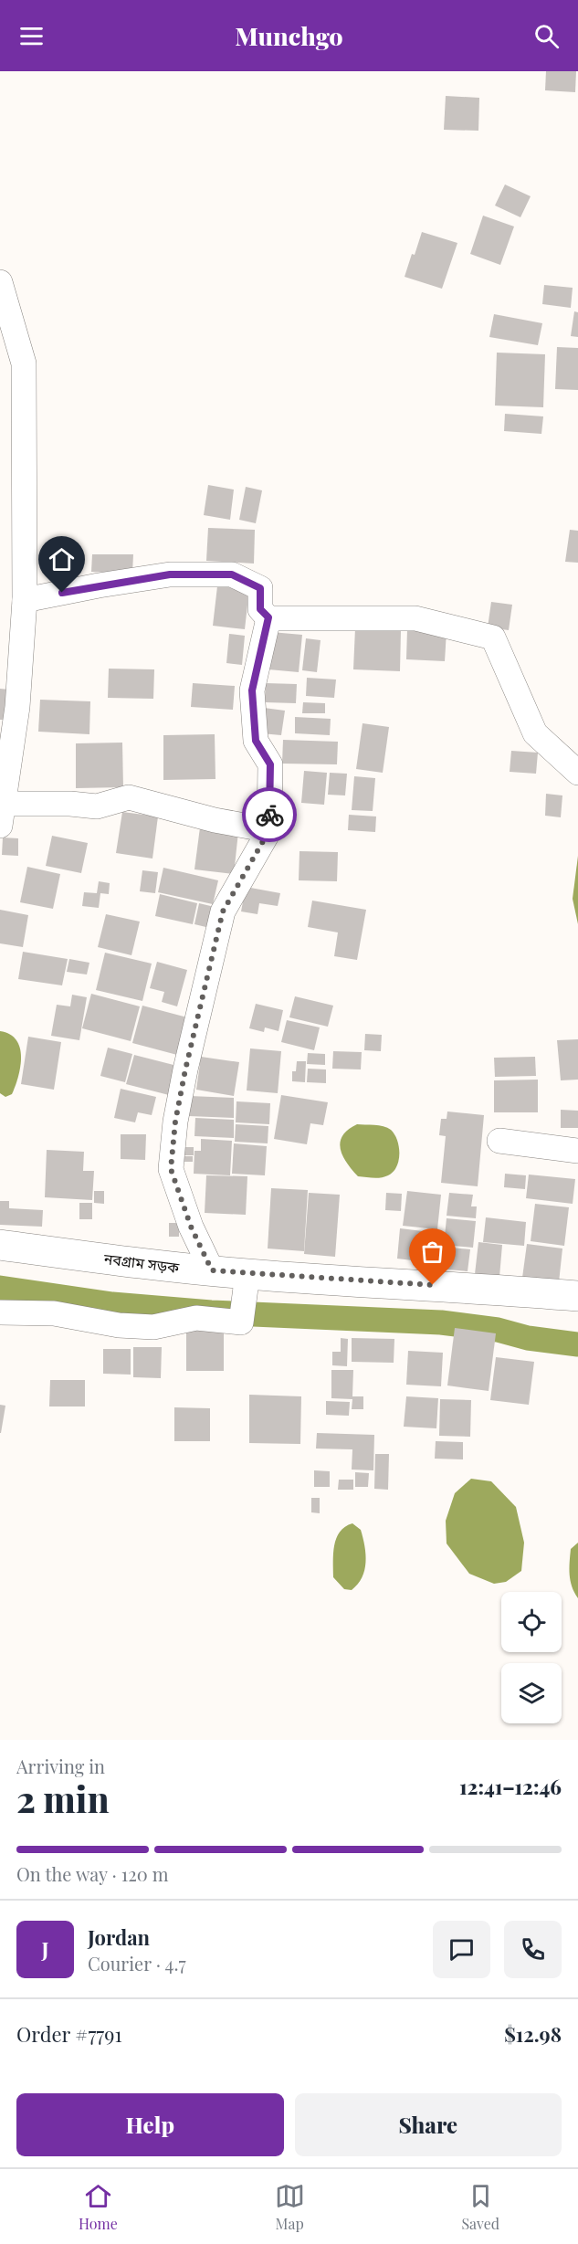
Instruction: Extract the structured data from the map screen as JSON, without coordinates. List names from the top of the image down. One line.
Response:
{"streets":{"main road":["নবগ্রাম সড়ক"]},"page":{"header":"Munchgo","heading":["2 min","Arriving in","12:41–12:46"],"panel":["Jordan","Courier · 4.7","Order #7791","$12.98"],"bar":"On the way · 120 m","round":"J","buttons":["Help","Share"],"tabs":["Home","Map","Saved"]}}
